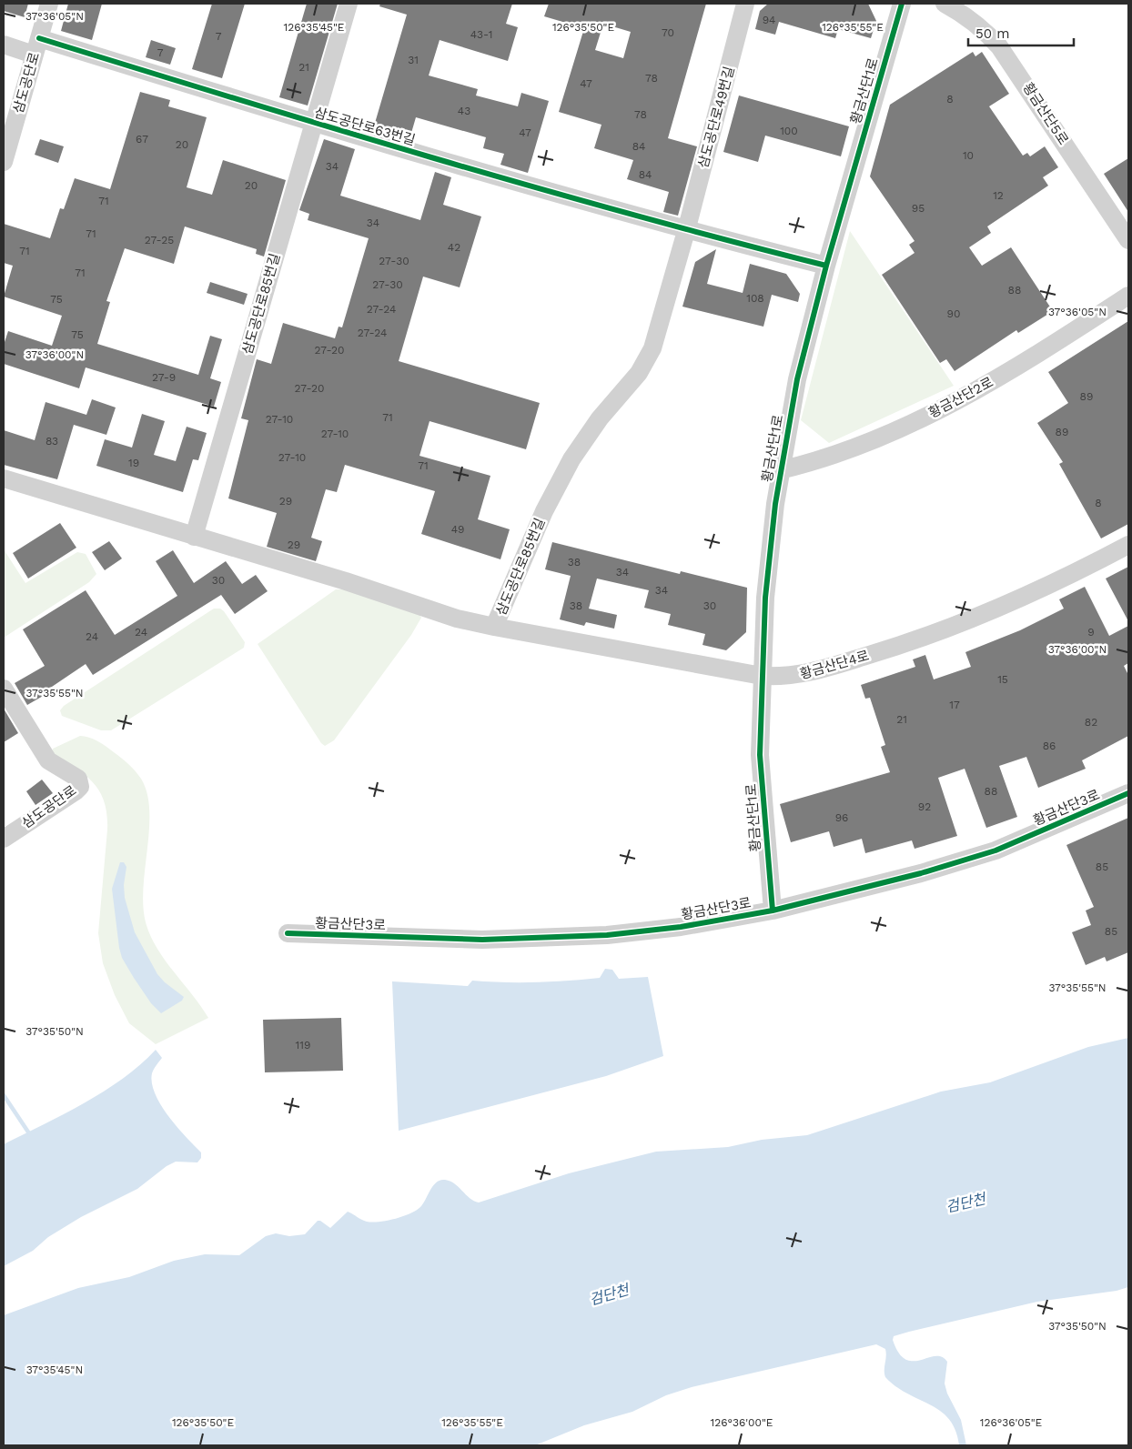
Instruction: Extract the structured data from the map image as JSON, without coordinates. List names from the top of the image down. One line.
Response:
{"streets":{"street":["삼도공단로","황금산단1로","황금산단5로","삼도공단로49번길","삼도공단로63번길","삼도공단로85번길","황금산단2로","황금산단4로","황금산단3로"]},"crossings":[["삼도공단로","삼도공단로63번길"],["황금산단1로","삼도공단로63번길"],["황금산단1로","황금산단2로"],["황금산단1로","황금산단4로"],["황금산단1로","황금산단3로"],["삼도공단로49번길","삼도공단로63번길"],["삼도공단로49번길","삼도공단로85번길"],["삼도공단로63번길","삼도공단로85번길"],["삼도공단로85번길","황금산단4로"]],"water":["검단천"],"house_numbers":["94","70","43-1","7","7","31","21","78","47","8","43","78","100","47","67","20","84","10","34","84","20","12","71","95","34","71","27-25","42","71","27-30","71","27-30","88","108","75","27-24","90","27-24","75","27-20","27-9","27-20","89","71","27-10","89","27-10","83","27-10","19","71","29","8","49","29","38","34","30","34","38","30","24","9","24","15","17","21","82","86","88","92","96","85","85","119"],"scale_bar":"50 m","coordinates":["37°36'05\"N","126°35'45\"E","126°35'50\"E","126°35'55\"E","37°36'00\"N","37°35'55\"N","37°35'50\"N","37°35'45\"N","126°36'00\"E","126°36'05\"E"]}
